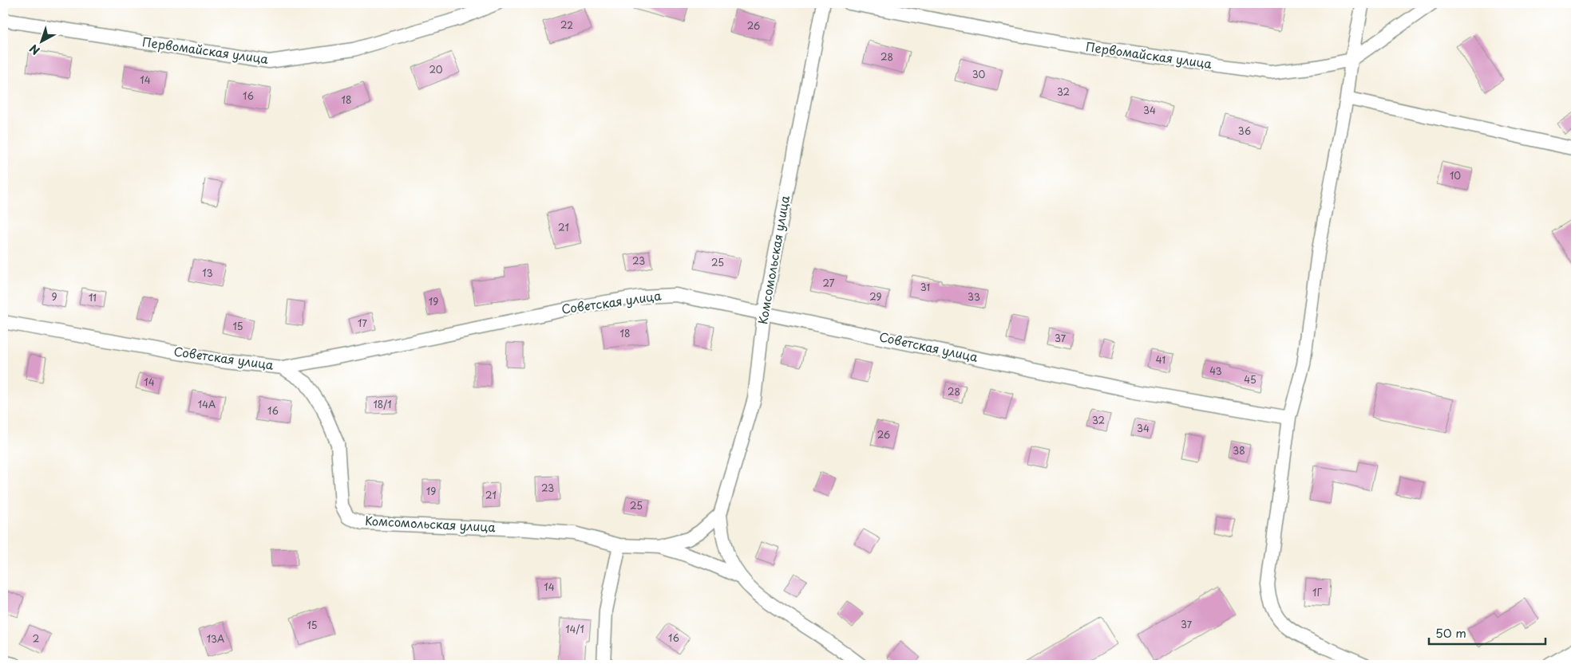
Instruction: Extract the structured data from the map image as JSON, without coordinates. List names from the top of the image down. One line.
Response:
{"streets":{"street":["Первомайская улица","Комсомольская улица","Советская улица"]},"crossings":[["Комсомольская улица","Советская улица"]],"house_numbers":["22","26","28","20","30","14","32","16","18","34","36","10","21","23","25","13","27","31","9","29","33","11","19","17","15","18","37","41","43","45","14","28","14А","18/1","16","32","34","26","38","23","19","21","25","14","1Г","37","15","14/1","16","2","13А"],"scale_bar":"50 m","north":"bottom left"}
